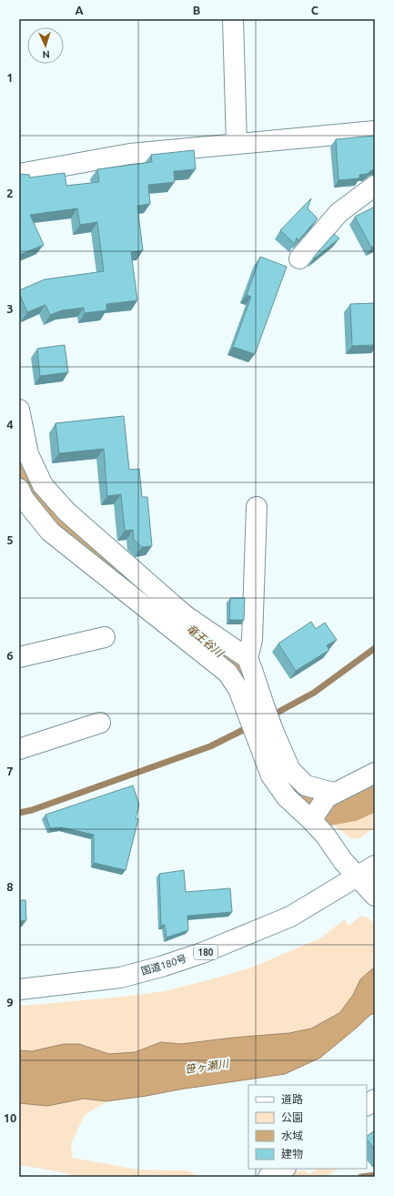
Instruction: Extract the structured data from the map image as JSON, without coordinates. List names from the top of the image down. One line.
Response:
{"streets":{"main road":["180","国道180号"]},"water":["竜王谷川","笹ヶ瀬川"],"legend":["道路","公園","水域","建物"],"north":"bottom","grid":{"columns":["A","B","C"],"rows":["1","2","3","4","5","6","7","8","9","10"]}}
